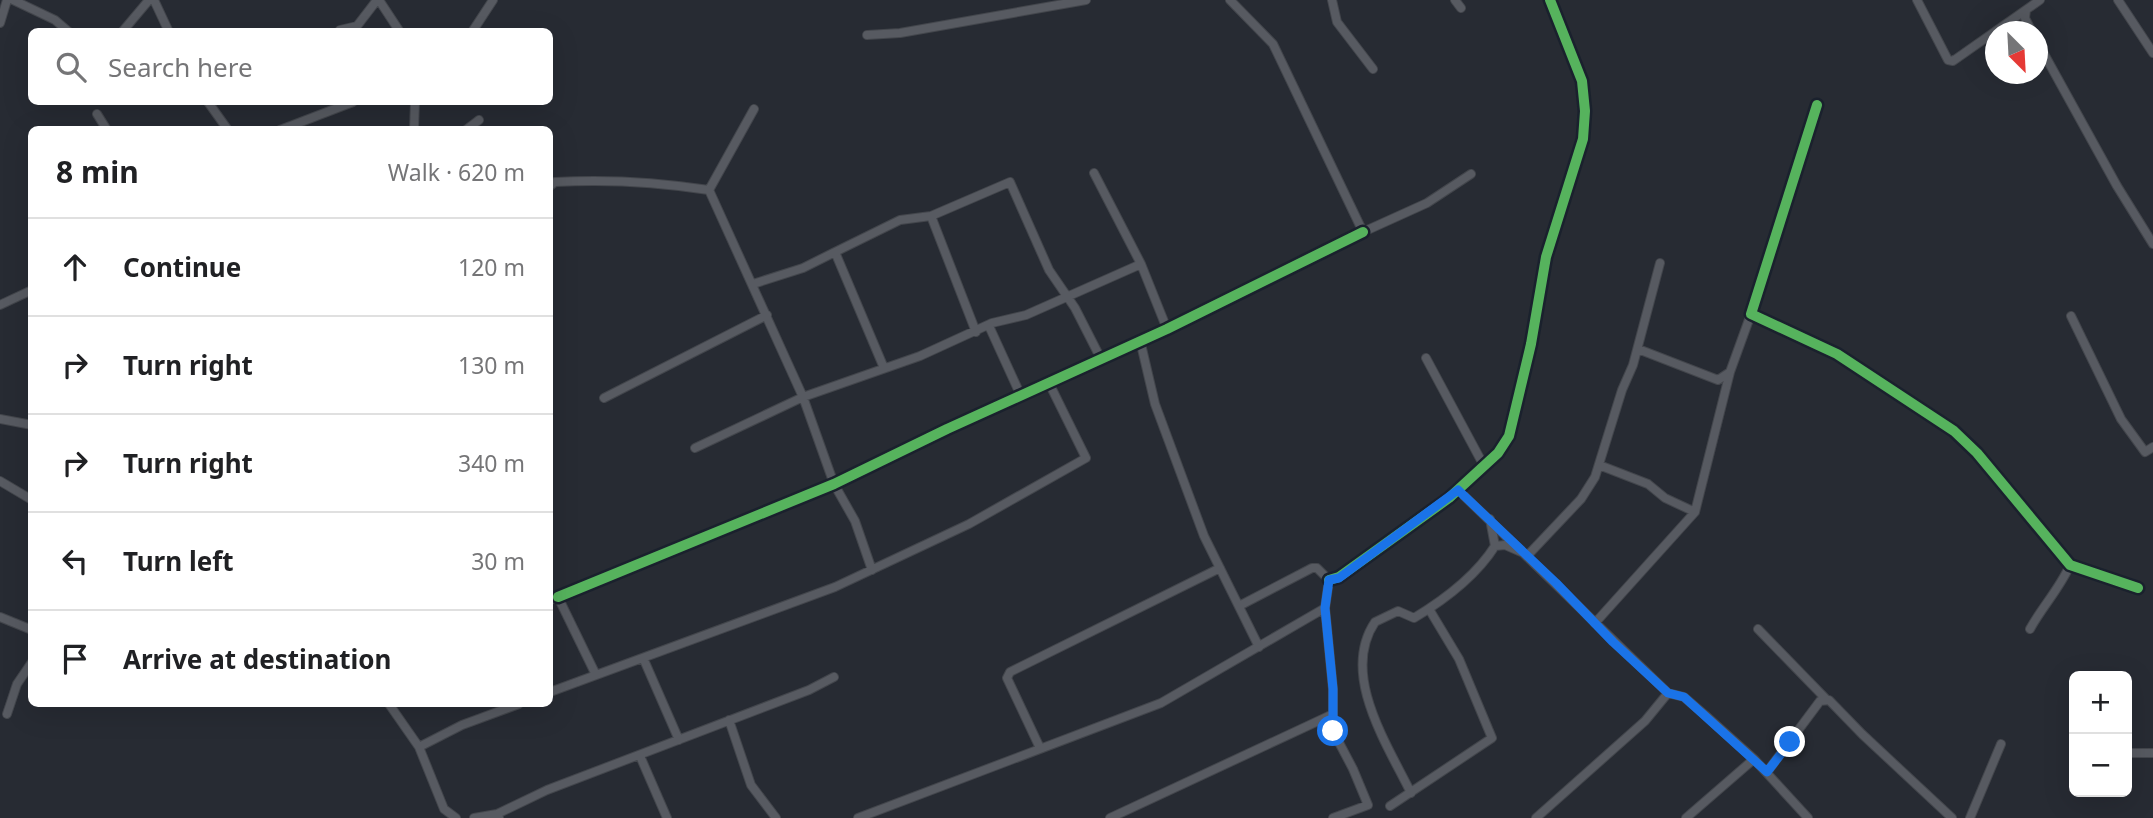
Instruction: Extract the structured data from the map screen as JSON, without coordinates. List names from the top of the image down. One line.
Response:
{"north":"bottom right","page":{"search":"Search here","heading":["8 min","Walk · 620 m"],"list":[["Continue","120 m"],["Turn right","130 m"],["Turn right","340 m"],["Turn left","30 m"],"Arrive at destination"],"map_buttons":["+","−"]}}
